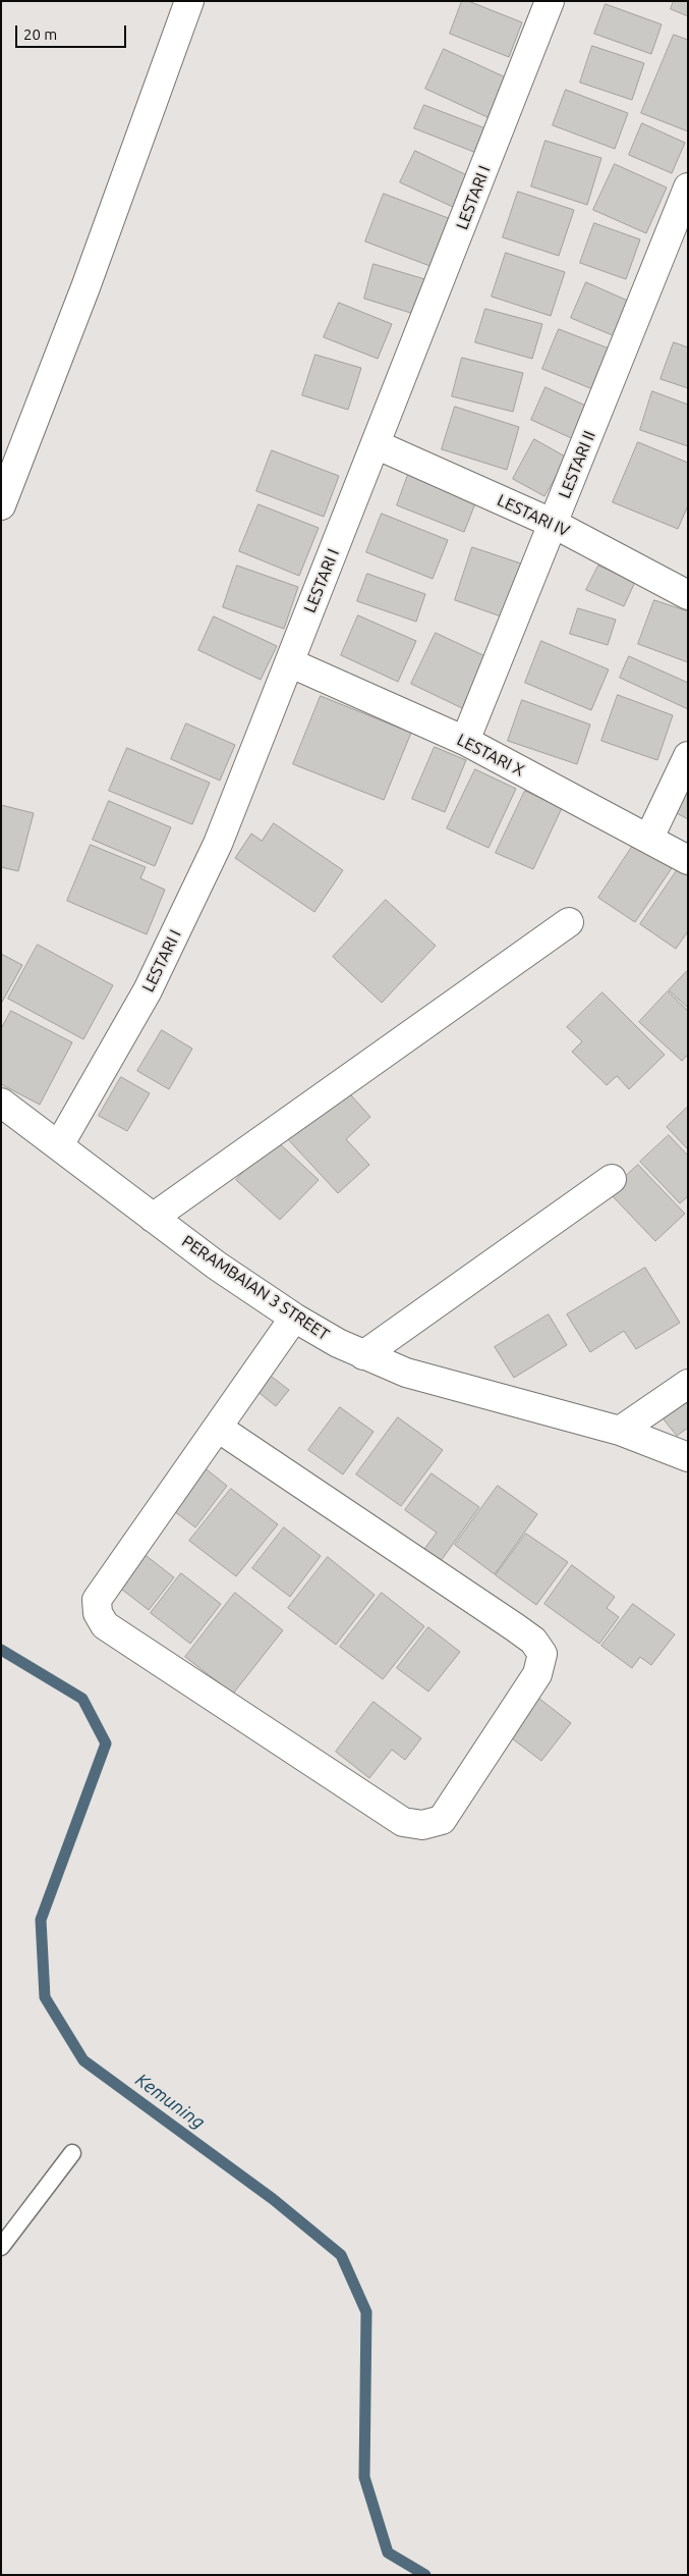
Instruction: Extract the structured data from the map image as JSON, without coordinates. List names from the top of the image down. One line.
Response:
{"streets":{"street":["LESTARI I","LESTARI II","LESTARI IV","LESTARI X","PERAMBAIAN 3 STREET"]},"crossings":[["LESTARI I","LESTARI IV"],["LESTARI I","LESTARI X"],["LESTARI I","PERAMBAIAN 3 STREET"],["LESTARI II","LESTARI IV"],["LESTARI II","LESTARI X"]],"water":["Kemuning"],"scale_bar":"20 m"}
